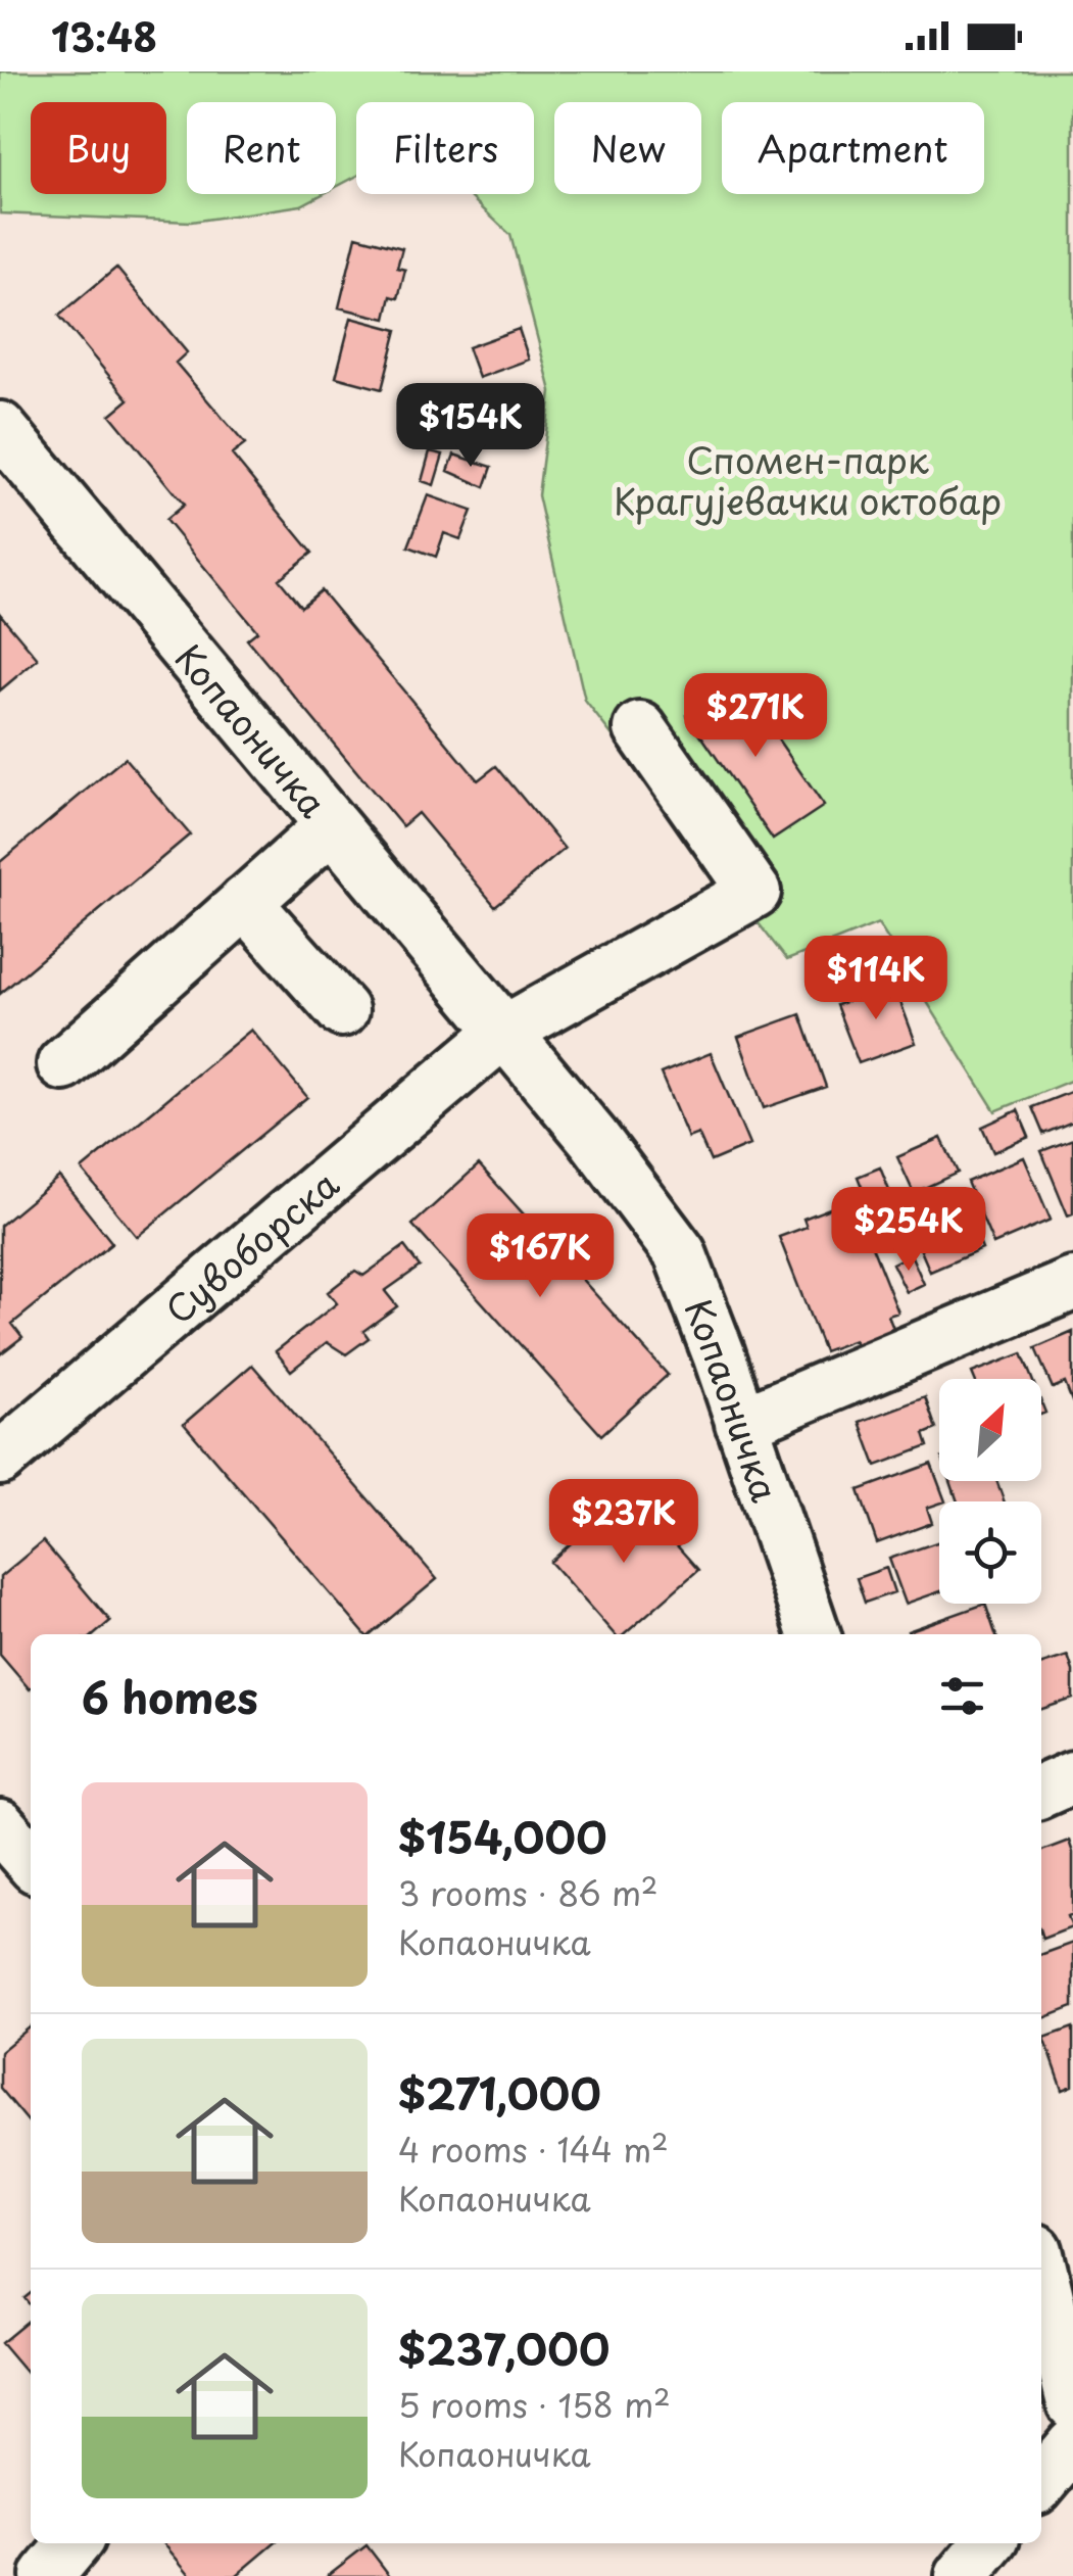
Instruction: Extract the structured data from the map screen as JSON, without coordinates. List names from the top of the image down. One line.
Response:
{"streets":{"street":["Копаоничка","Сувоборска"]},"crossings":[["Копаоничка","Сувоборска"]],"parks":["Спомен-парк Крагујевачки октобар"],"north":"top right","page":{"status":"13:48","chip":["Buy","Rent","Filters","New","Apartment"],"price":["$154K","$271K","$114K","$254K","$167K","$237K"],"heading":"6 homes","list":[{"name":"$154,000","note":"3 rooms · 86 m² · Копаоничка"},{"name":"$271,000","note":"4 rooms · 144 m² · Копаоничка"},{"name":"$237,000","note":"5 rooms · 158 m² · Копаоничка"}]}}
